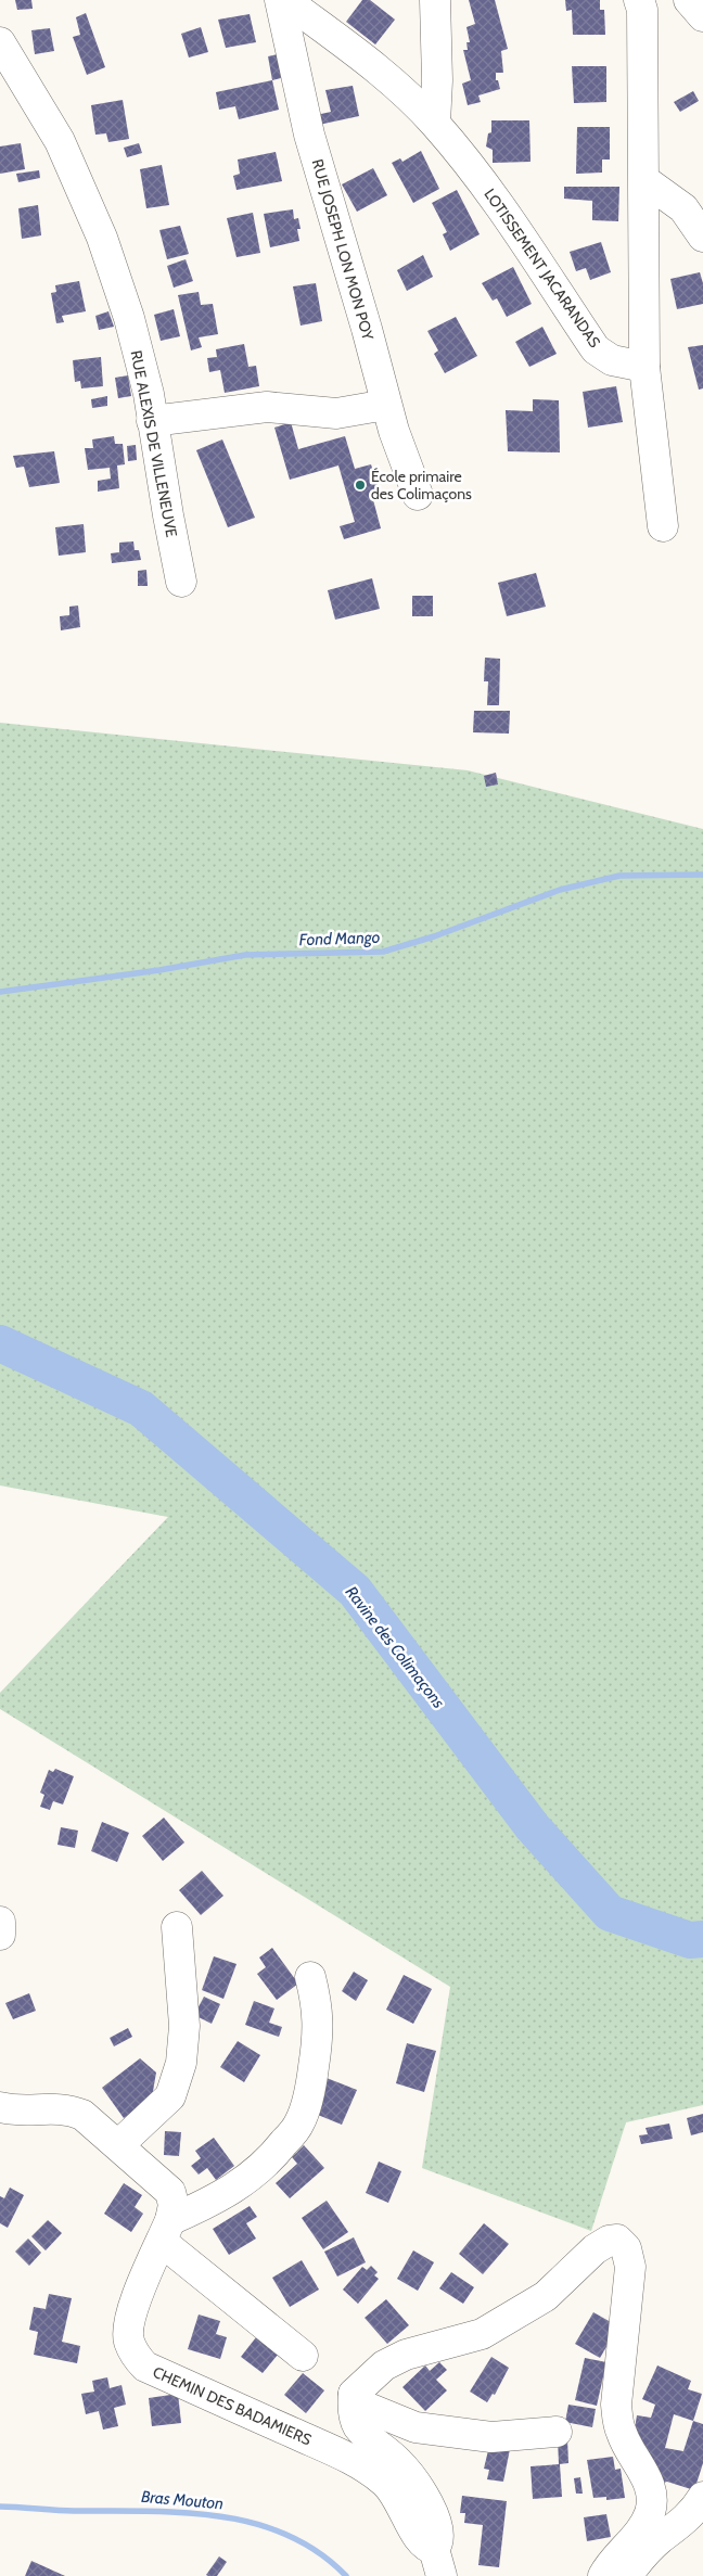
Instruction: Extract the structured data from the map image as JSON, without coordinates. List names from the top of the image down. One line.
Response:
{"streets":{"street":["RUE JOSEPH LON MON POY","LOTISSEMENT JACARANDAS","RUE ALEXIS DE VILLENEUVE","CHEMIN DES BADAMIERS"]},"water":["Fond Mango","Ravine des Colimaçons","Bras Mouton"],"places":["École primaire des Colimaçons"]}
